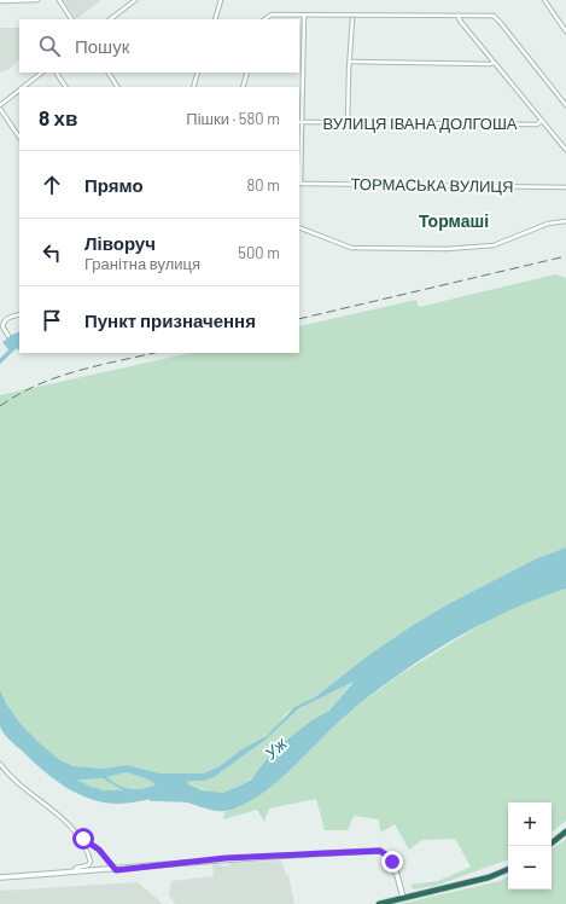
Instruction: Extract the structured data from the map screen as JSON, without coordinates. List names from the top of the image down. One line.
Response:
{"streets":{"street":["ВУЛИЦЯ ІВАНА ДОЛГОША","ТОРМАСЬКА ВУЛИЦЯ"]},"districts":["Тормаші"],"water":["Уж"],"page":{"search":"Пошук","heading":["8 хв","Пішки · 580 m"],"list":[["Прямо","80 m"],["Ліворуч","Гранітна вулиця","500 m"],"Пункт призначення"],"map_buttons":["+","−"]}}
